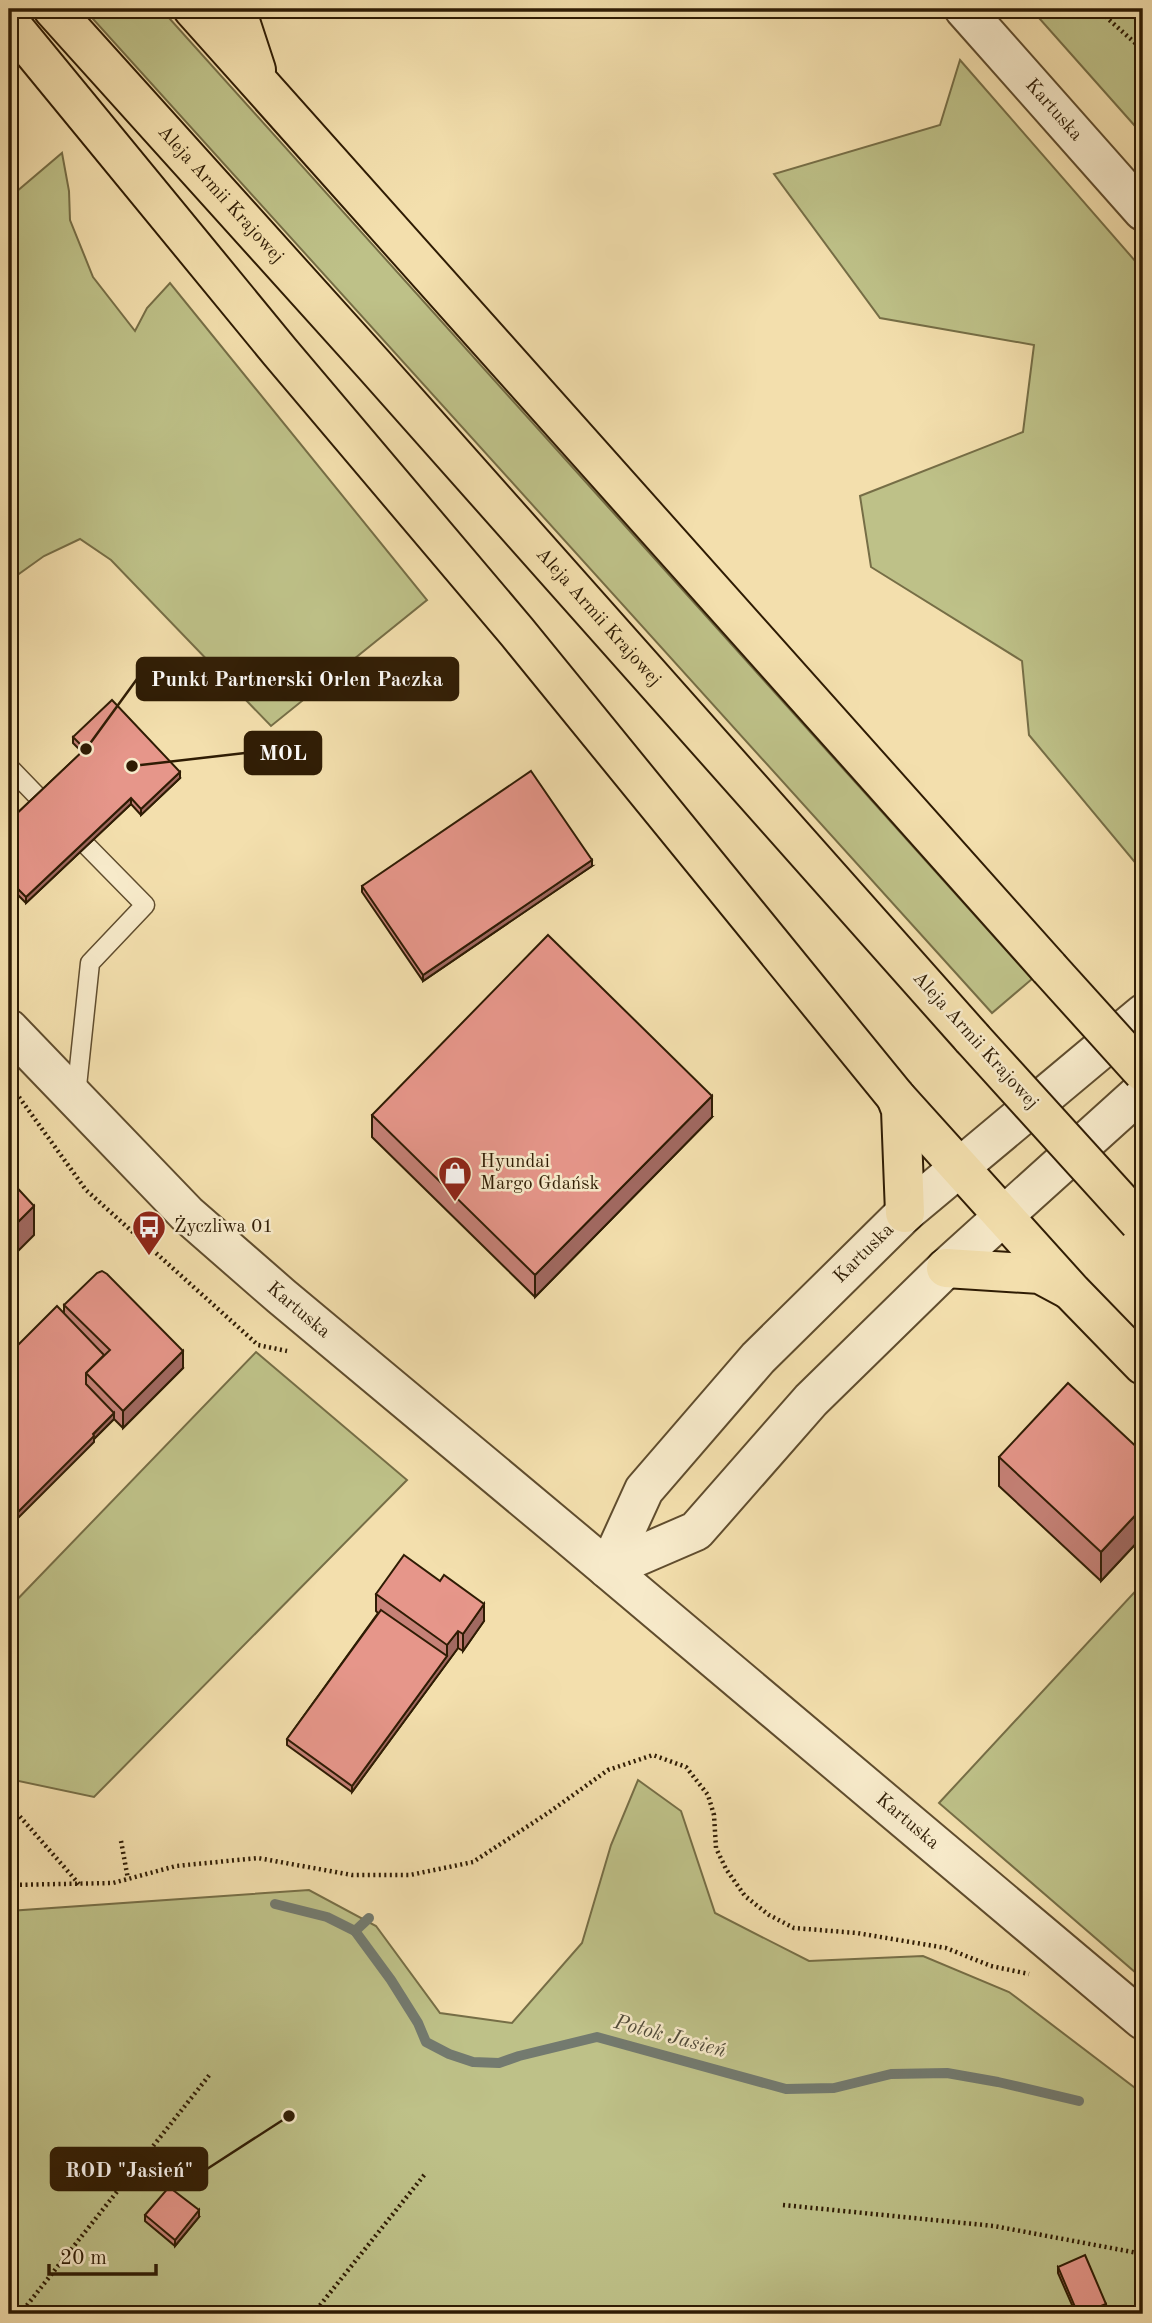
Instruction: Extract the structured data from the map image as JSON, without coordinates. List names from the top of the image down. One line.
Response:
{"streets":{"main road":["Aleja Armii Krajowej"],"street":["Kartuska"]},"water":["Potok Jasień"],"places":{"other":["Punkt Partnerski Orlen Paczka","MOL","ROD \"Jasień\""],"shop":["Hyundai Margo Gdańsk"],"bus stop":["Życzliwa 01"]},"scale_bar":"20 m"}
